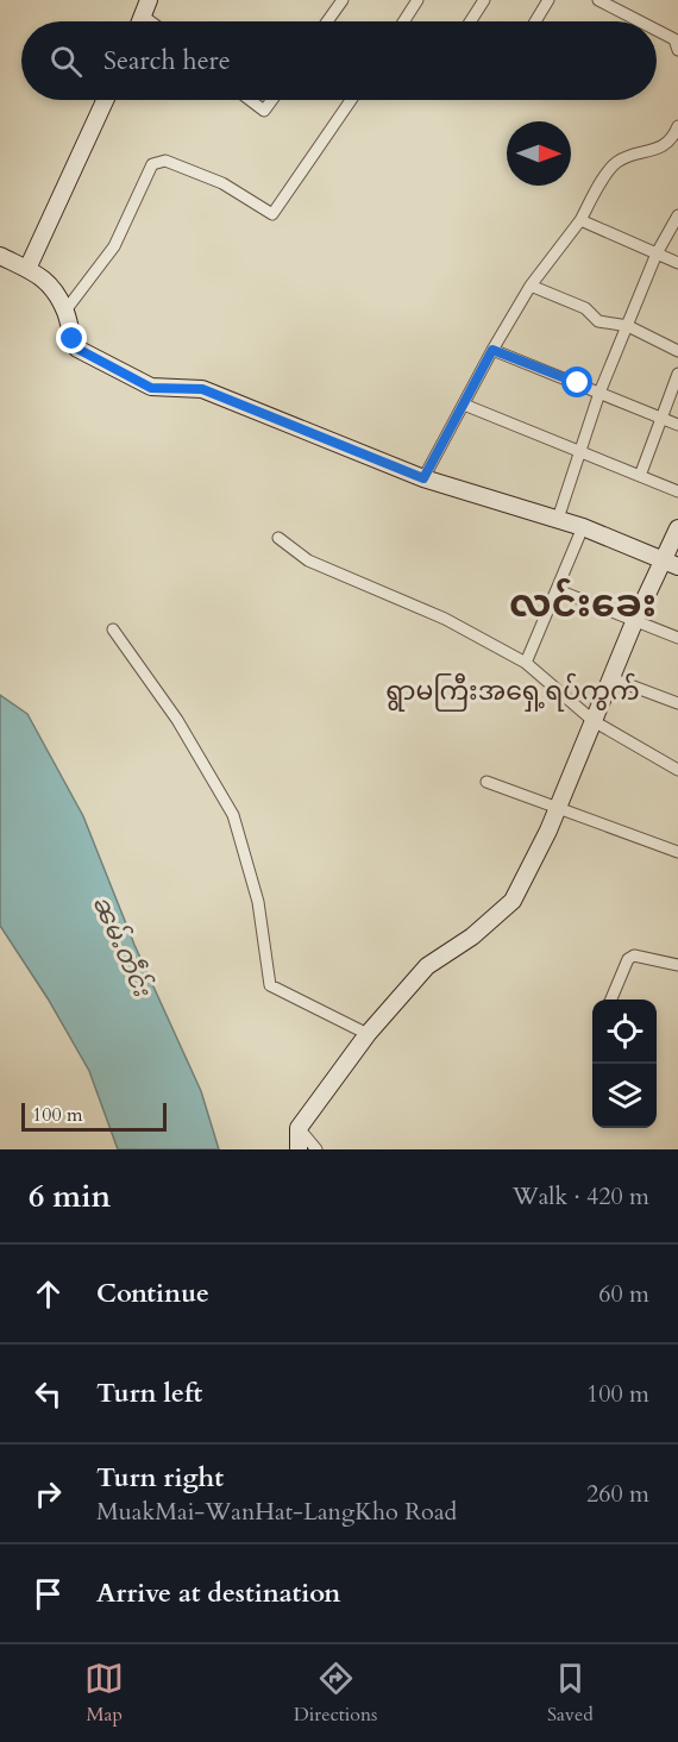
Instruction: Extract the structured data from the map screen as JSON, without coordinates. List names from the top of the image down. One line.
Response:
{"districts":["လင်းခေး","ရွာမကြီးအရှေ့ရပ်ကွက်"],"water":["ၼမ်ႉတဵင်း"],"scale_bar":"100 m","north":"right","page":{"search":"Search here","scale":"100 m","heading":["6 min","Walk · 420 m"],"list":[["Continue","60 m"],["Turn left","100 m"],["Turn right","MuakMai-WanHat-LangKho Road","260 m"],"Arrive at destination"],"nav":["Map","Directions","Saved"]}}
